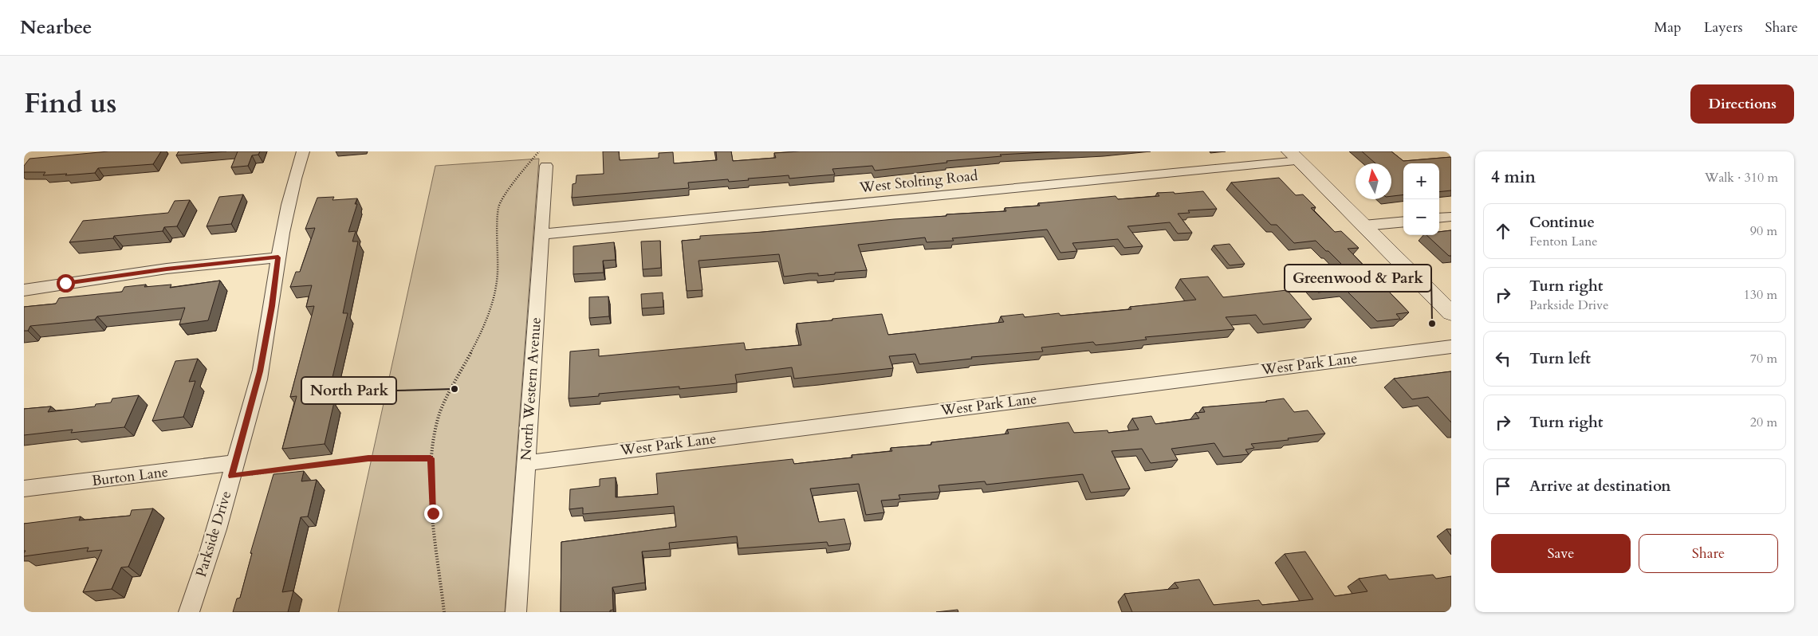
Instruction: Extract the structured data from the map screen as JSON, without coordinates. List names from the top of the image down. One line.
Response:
{"streets":{"street":["West Stolting Road","West Park Lane","North Western Avenue","Burton Lane","Parkside Drive"]},"crossings":[["West Stolting Road","North Western Avenue"],["West Park Lane","North Western Avenue"],["Burton Lane","Parkside Drive"]],"places":["Greenwood & Park","North Park"],"north":"top","page":{"header":"Nearbee","nav":["Map","Layers","Share"],"title":"Find us","buttons":["Directions",["Save","Share"]],"heading":["4 min","Walk · 310 m"],"map_buttons":["+","−"],"list":[["Continue","Fenton Lane","90 m"],["Turn right","Parkside Drive","130 m"],["Turn left","70 m"],["Turn right","20 m"],"Arrive at destination"]}}
